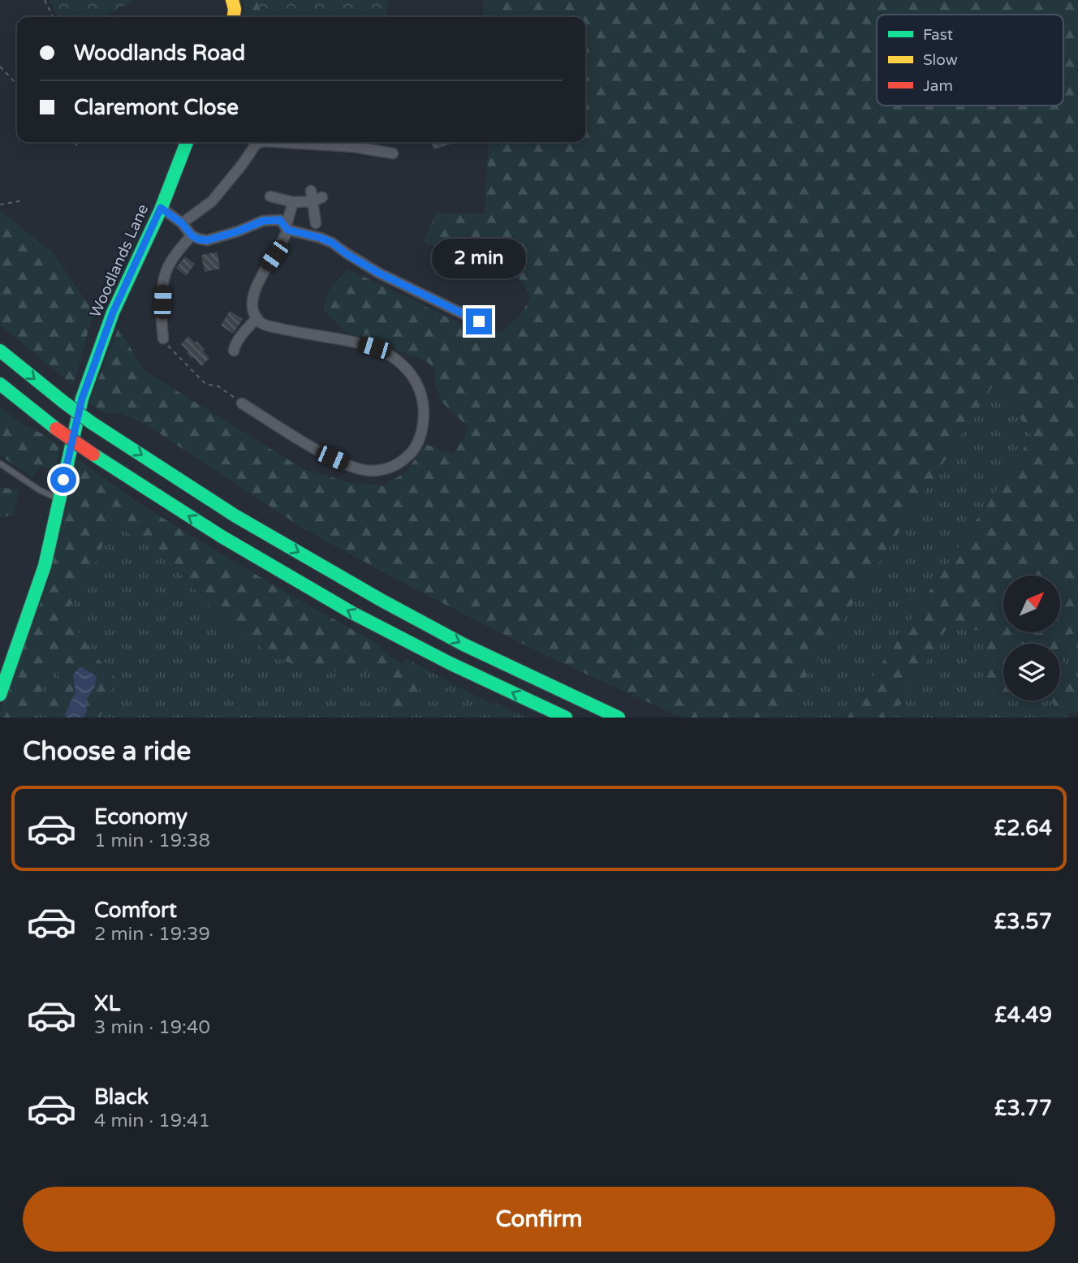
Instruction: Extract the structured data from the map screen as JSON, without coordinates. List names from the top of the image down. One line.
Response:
{"streets":{"main road":["Woodlands Lane"]},"legend":["Fast","Slow","Jam"],"north":"top right","page":{"banner":["Woodlands Road","Claremont Close"],"bubble":"2 min","heading":"Choose a ride","list":[{"name":"Economy","note":"1 min · 19:38","value":"£2.64"},{"name":"Comfort","note":"2 min · 19:39","value":"£3.57"},{"name":"XL","note":"3 min · 19:40","value":"£4.49"},{"name":"Black","note":"4 min · 19:41","value":"£3.77"}],"buttons":"Confirm"}}
